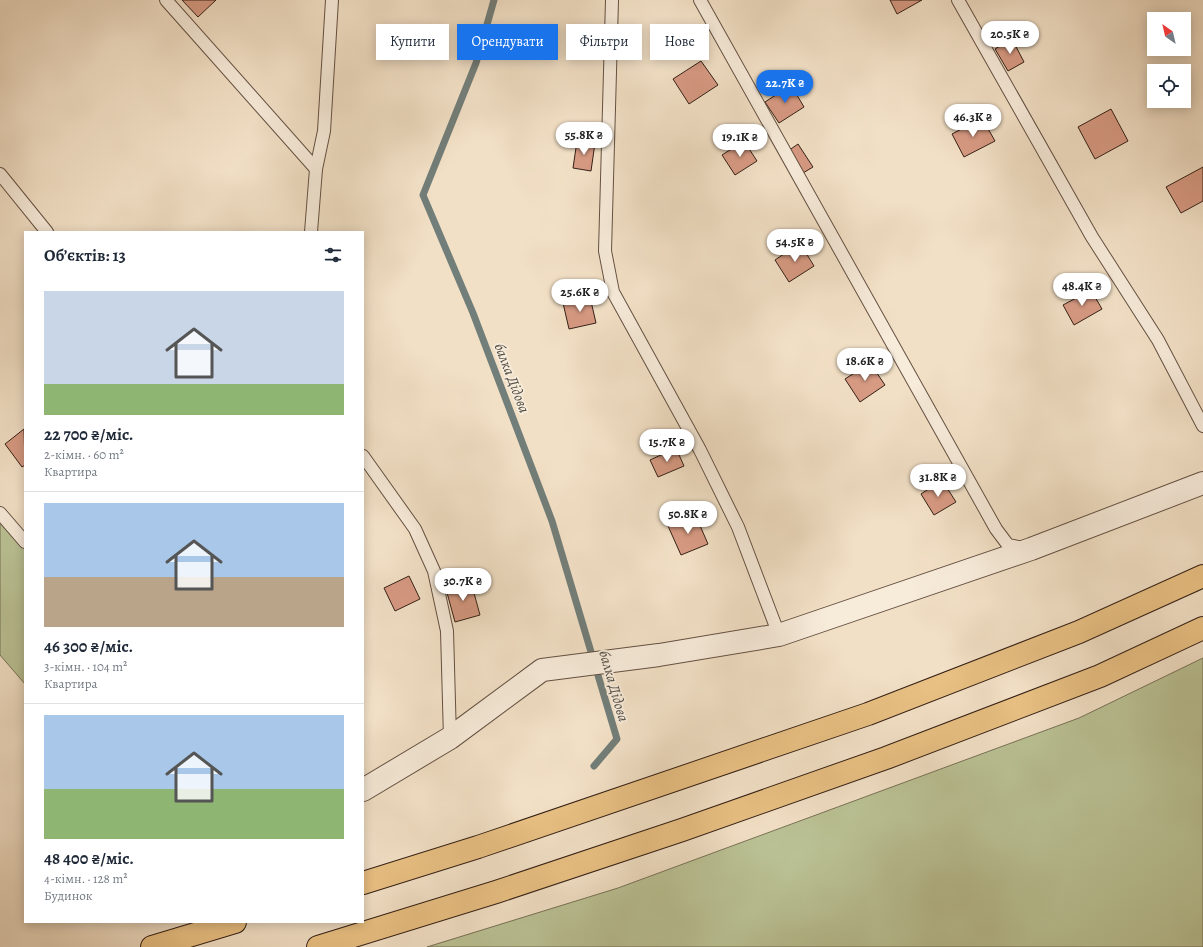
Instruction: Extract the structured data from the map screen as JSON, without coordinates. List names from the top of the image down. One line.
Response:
{"water":["балка Дідова"],"north":"top left","page":{"price":["20.5K ₴","22.7K ₴","46.3K ₴","55.8K ₴","19.1K ₴","54.5K ₴","48.4K ₴","25.6K ₴","18.6K ₴","15.7K ₴","31.8K ₴","50.8K ₴","30.7K ₴"],"chip":["Купити","Орендувати","Фільтри","Нове"],"heading":"Об’єктів: 13","list":[{"name":"22 700 ₴/міс.","note":"2-кімн. · 60 m² · Квартира"},{"name":"46 300 ₴/міс.","note":"3-кімн. · 104 m² · Квартира"},{"name":"48 400 ₴/міс.","note":"4-кімн. · 128 m² · Будинок"}]}}
